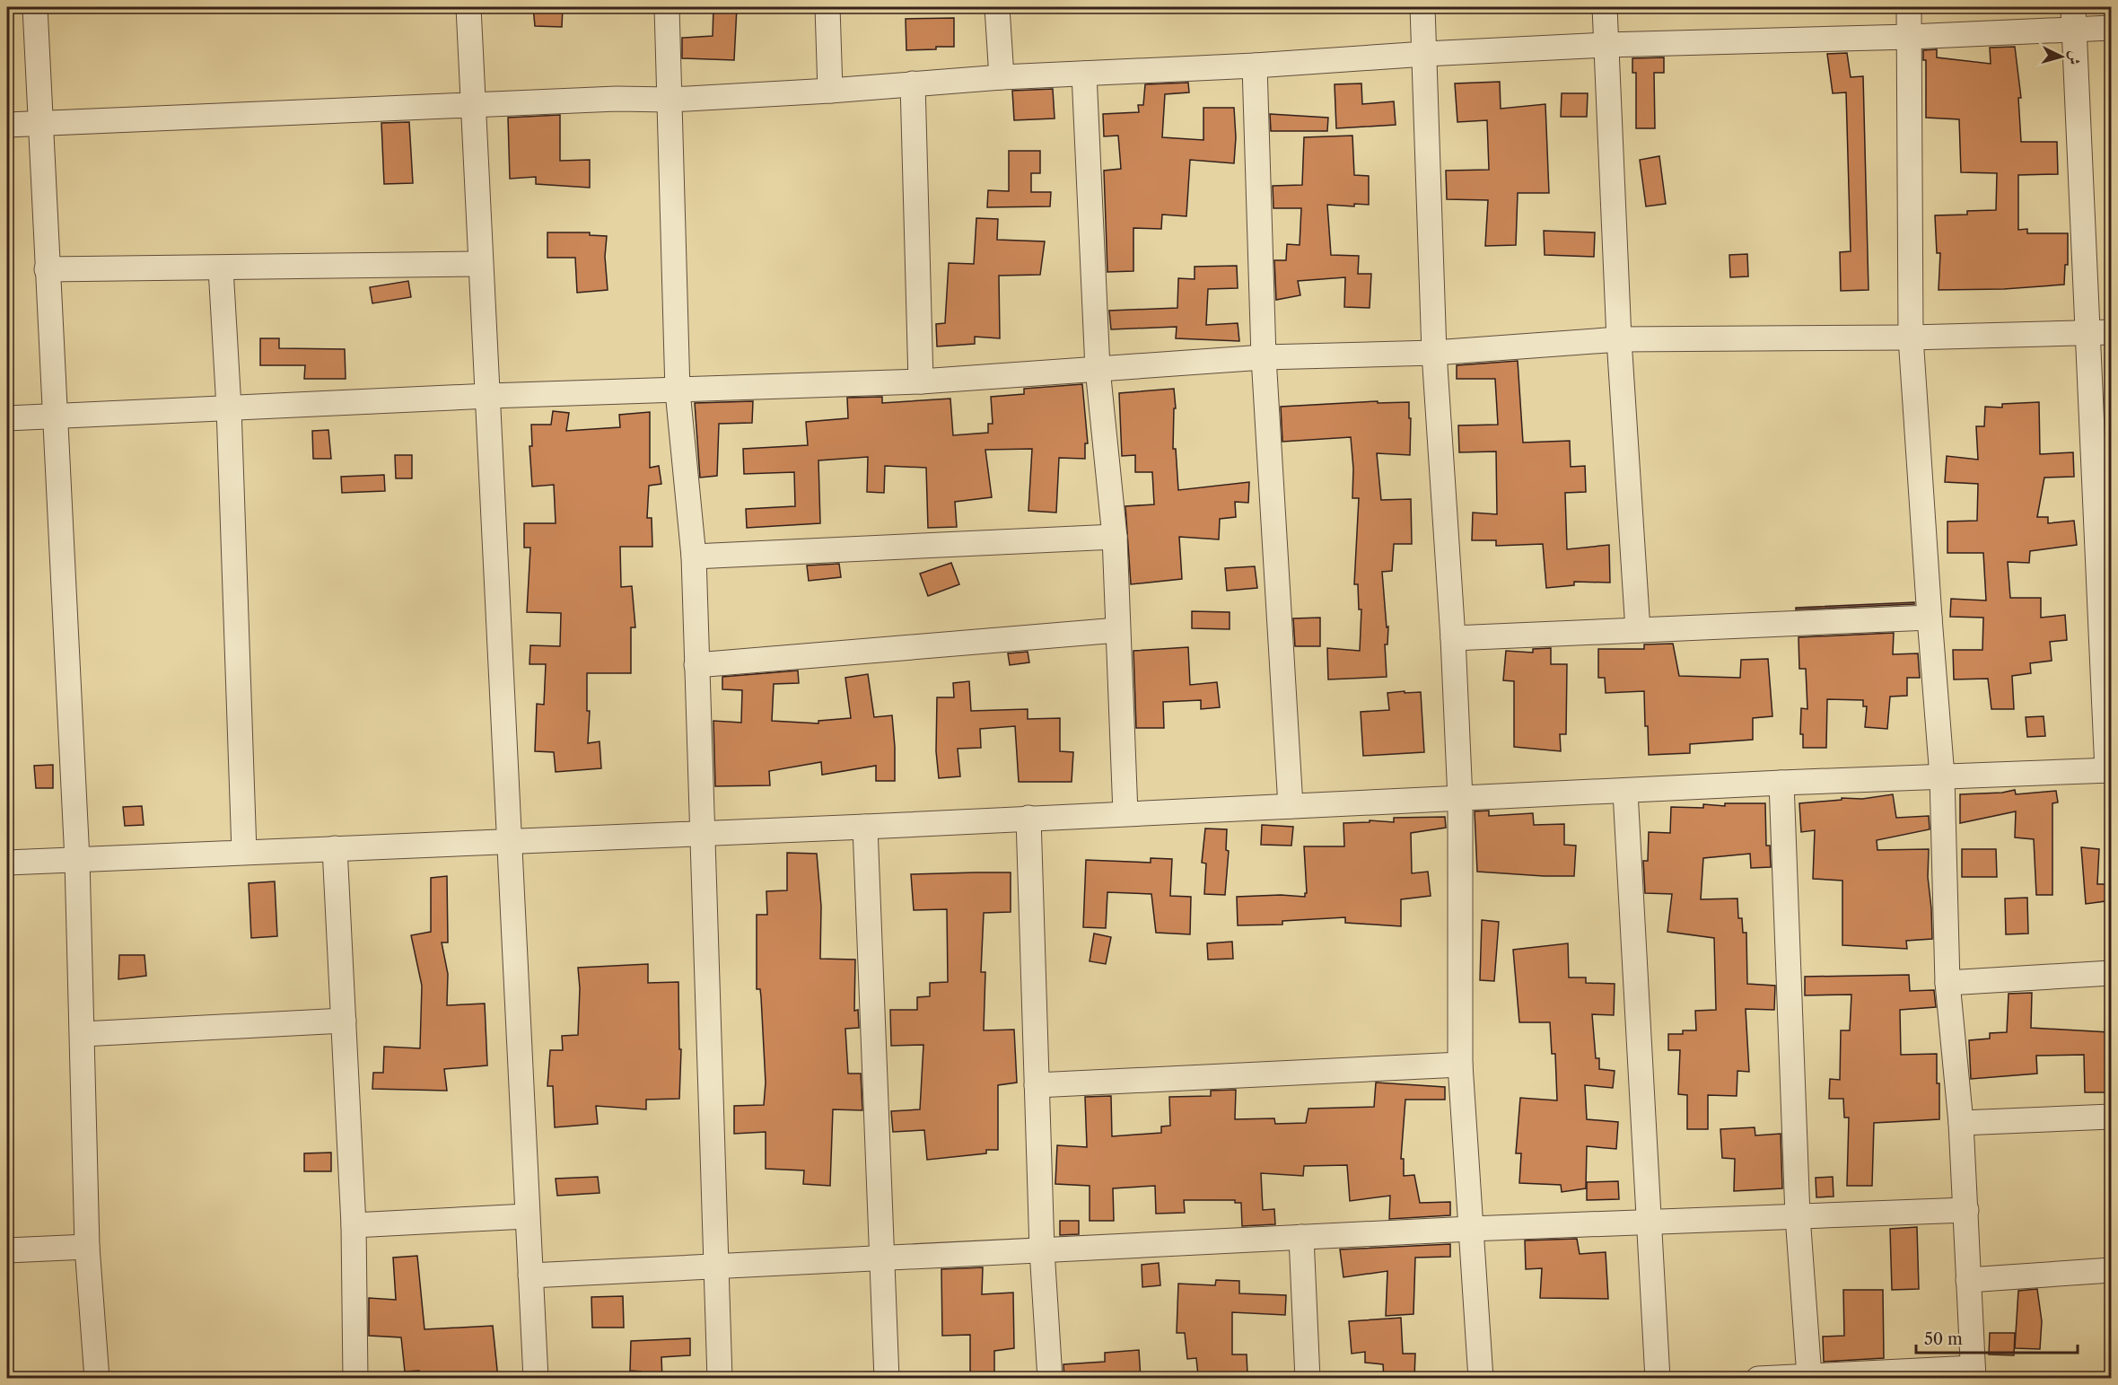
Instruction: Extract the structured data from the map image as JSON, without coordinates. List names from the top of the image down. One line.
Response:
{"scale_bar":"50 m","north":"right"}
